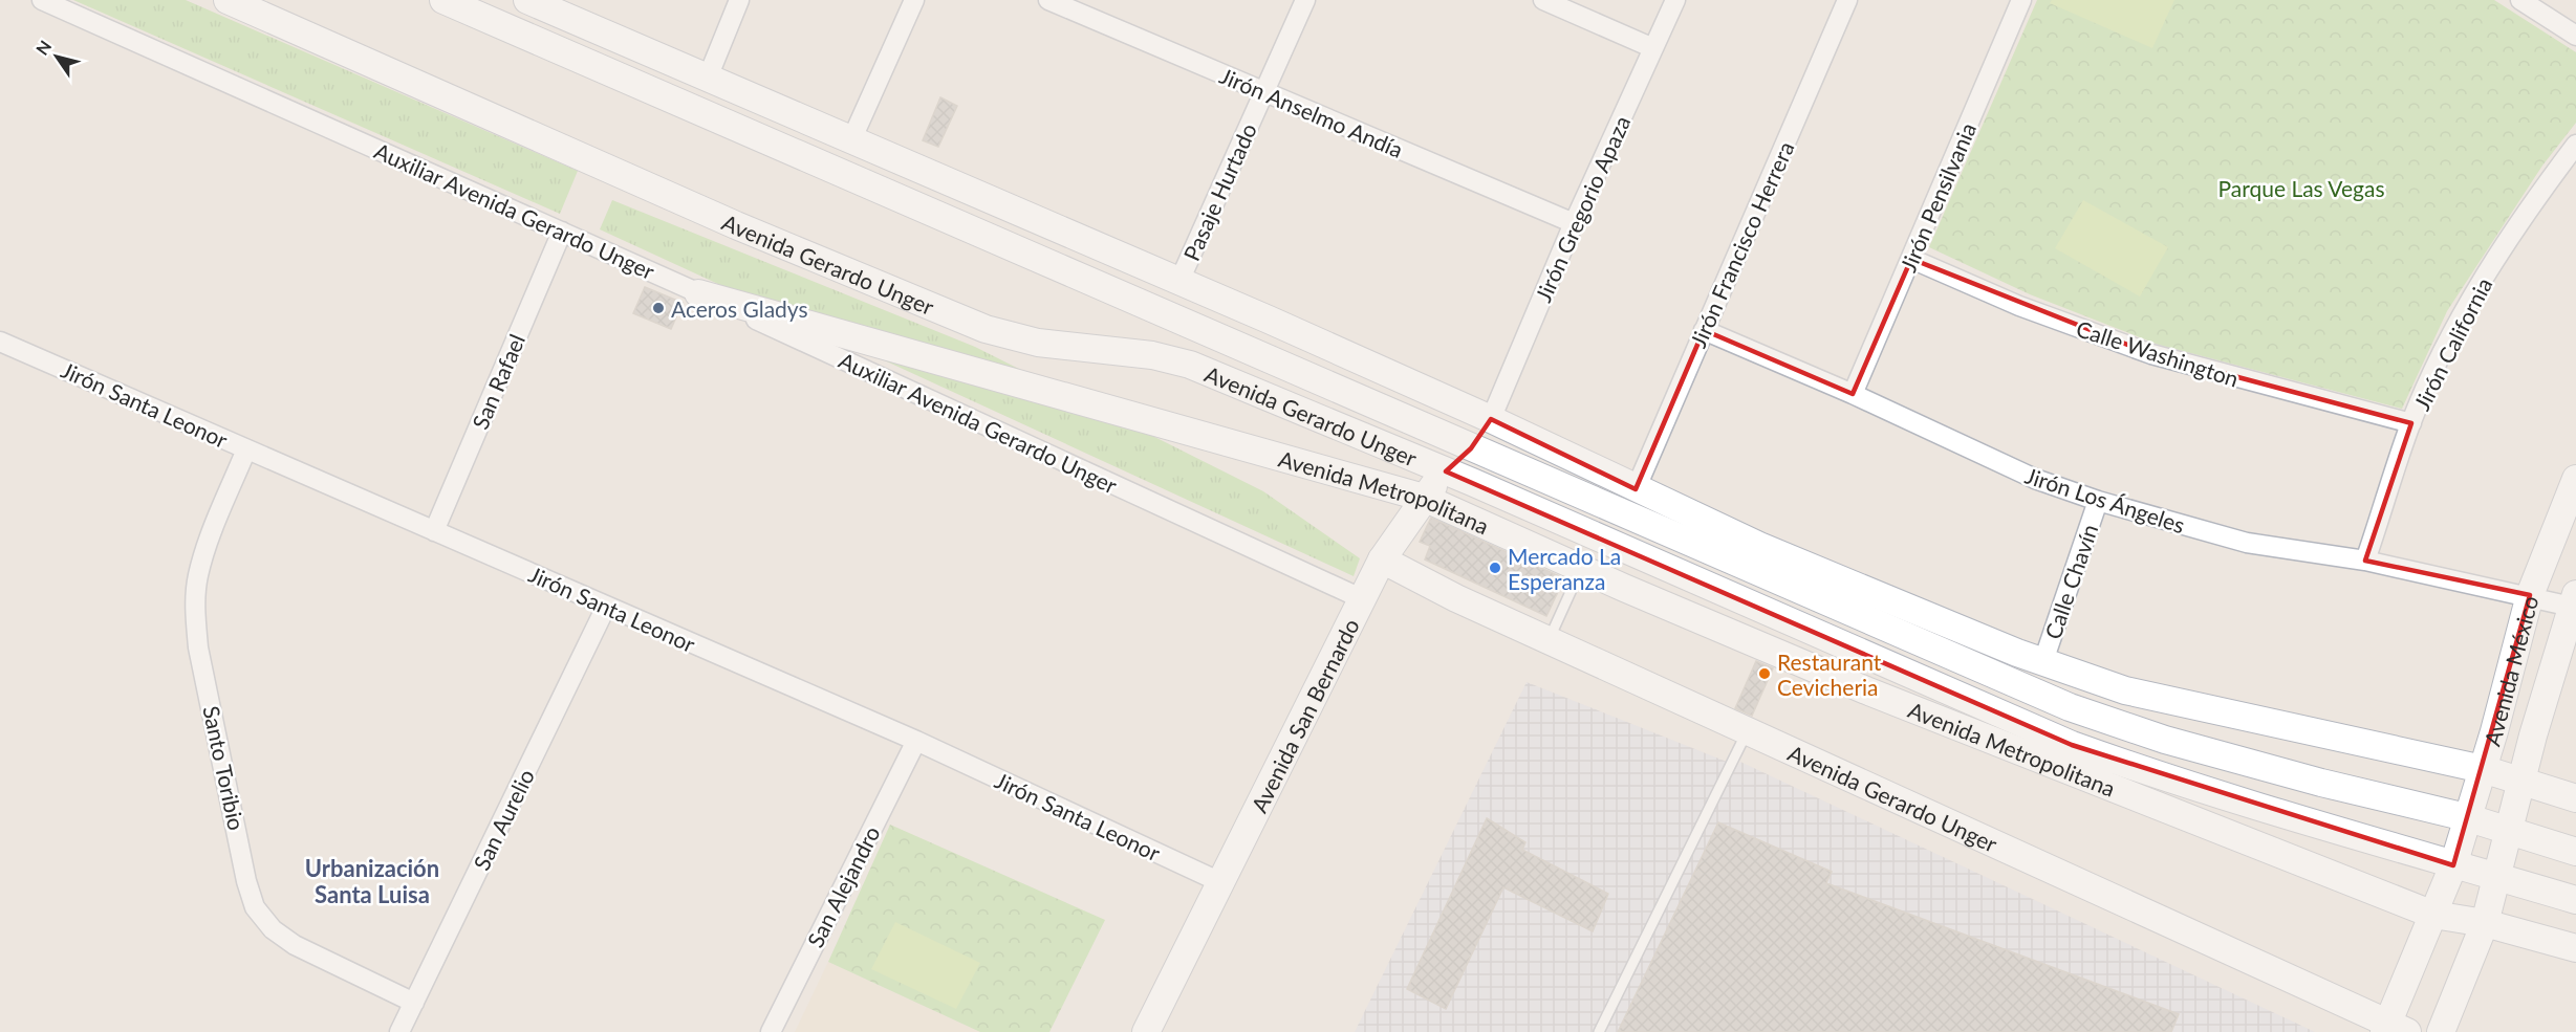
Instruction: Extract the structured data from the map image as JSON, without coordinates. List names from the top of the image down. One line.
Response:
{"streets":{"street":["Jirón Anselmo Andía","Pasaje Hurtado","Jirón Pensilvania","Jirón Gregorio Apaza","Auxiliar Avenida Gerardo Unger","Jirón Francisco Herrera","Avenida Gerardo Unger","Jirón California","Calle Washington","San Rafael","Jirón Santa Leonor","Avenida Metropolitana","Jirón Los Ángeles","Calle Chavín","Avenida México","Avenida San Bernardo","Santo Toribio","San Aurelio","San Alejandro"]},"crossings":[["Jirón Anselmo Andía","Pasaje Hurtado"],["Jirón Anselmo Andía","Jirón Gregorio Apaza"],["Jirón Pensilvania","Calle Washington"],["Jirón Pensilvania","Jirón Los Ángeles"],["Jirón Gregorio Apaza","Avenida San Bernardo"],["Auxiliar Avenida Gerardo Unger","San Rafael"],["Auxiliar Avenida Gerardo Unger","Avenida Metropolitana"],["Auxiliar Avenida Gerardo Unger","Avenida San Bernardo"],["Jirón Francisco Herrera","Jirón Los Ángeles"],["Avenida Gerardo Unger","Avenida Metropolitana"],["Avenida Gerardo Unger","Avenida México"],["Avenida Gerardo Unger","Avenida San Bernardo"],["Jirón California","Calle Washington"],["Jirón California","Jirón Los Ángeles"],["San Rafael","Jirón Santa Leonor"],["Jirón Santa Leonor","Avenida San Bernardo"],["Jirón Santa Leonor","Santo Toribio"],["Jirón Santa Leonor","San Aurelio"],["Jirón Santa Leonor","San Alejandro"],["Avenida Metropolitana","Avenida México"],["Avenida Metropolitana","Avenida San Bernardo"],["Jirón Los Ángeles","Calle Chavín"],["Jirón Los Ángeles","Avenida México"],["Santo Toribio","San Aurelio"]],"districts":["Urbanización Santa Luisa"],"parks":["Parque Las Vegas"],"places":["Aceros Gladys","Mercado La Esperanza","Restaurant Cevicheria"],"north":"top left"}
